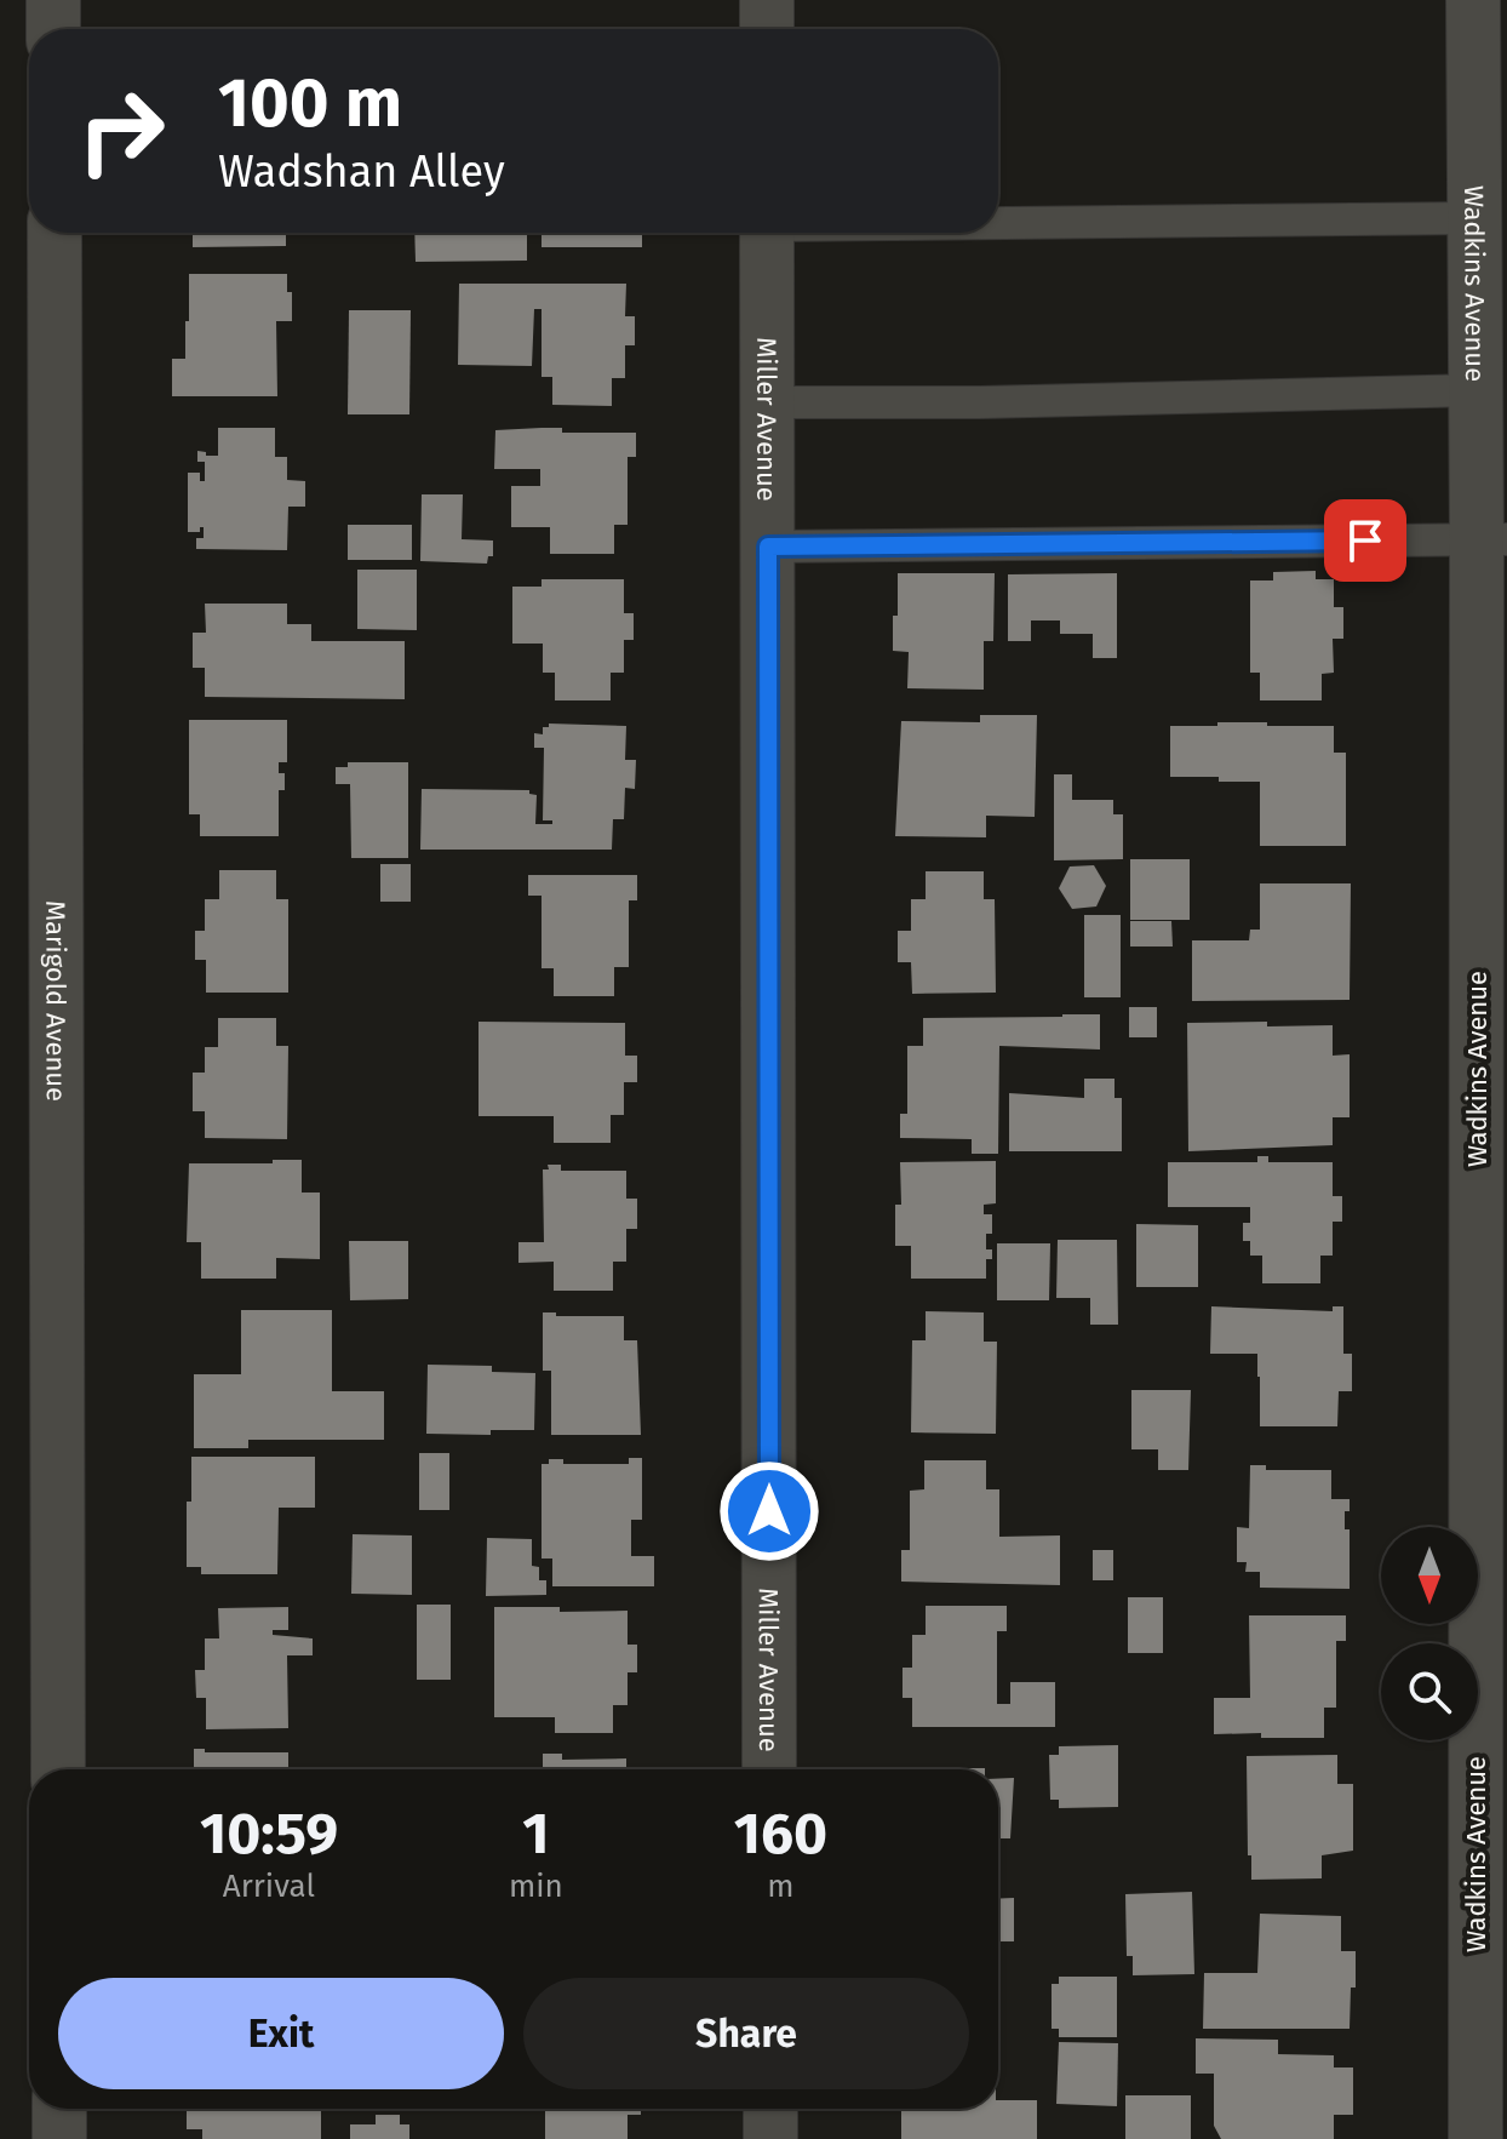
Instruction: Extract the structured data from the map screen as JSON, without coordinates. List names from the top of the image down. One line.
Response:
{"streets":{"street":["Wadkins Avenue","Miller Avenue","Marigold Avenue"]},"north":"bottom","page":{"turn":["100 m","Wadshan Alley"],"eta":["10:59","Arrival","1","min","160","m"],"buttons":["Exit","Share"]}}
